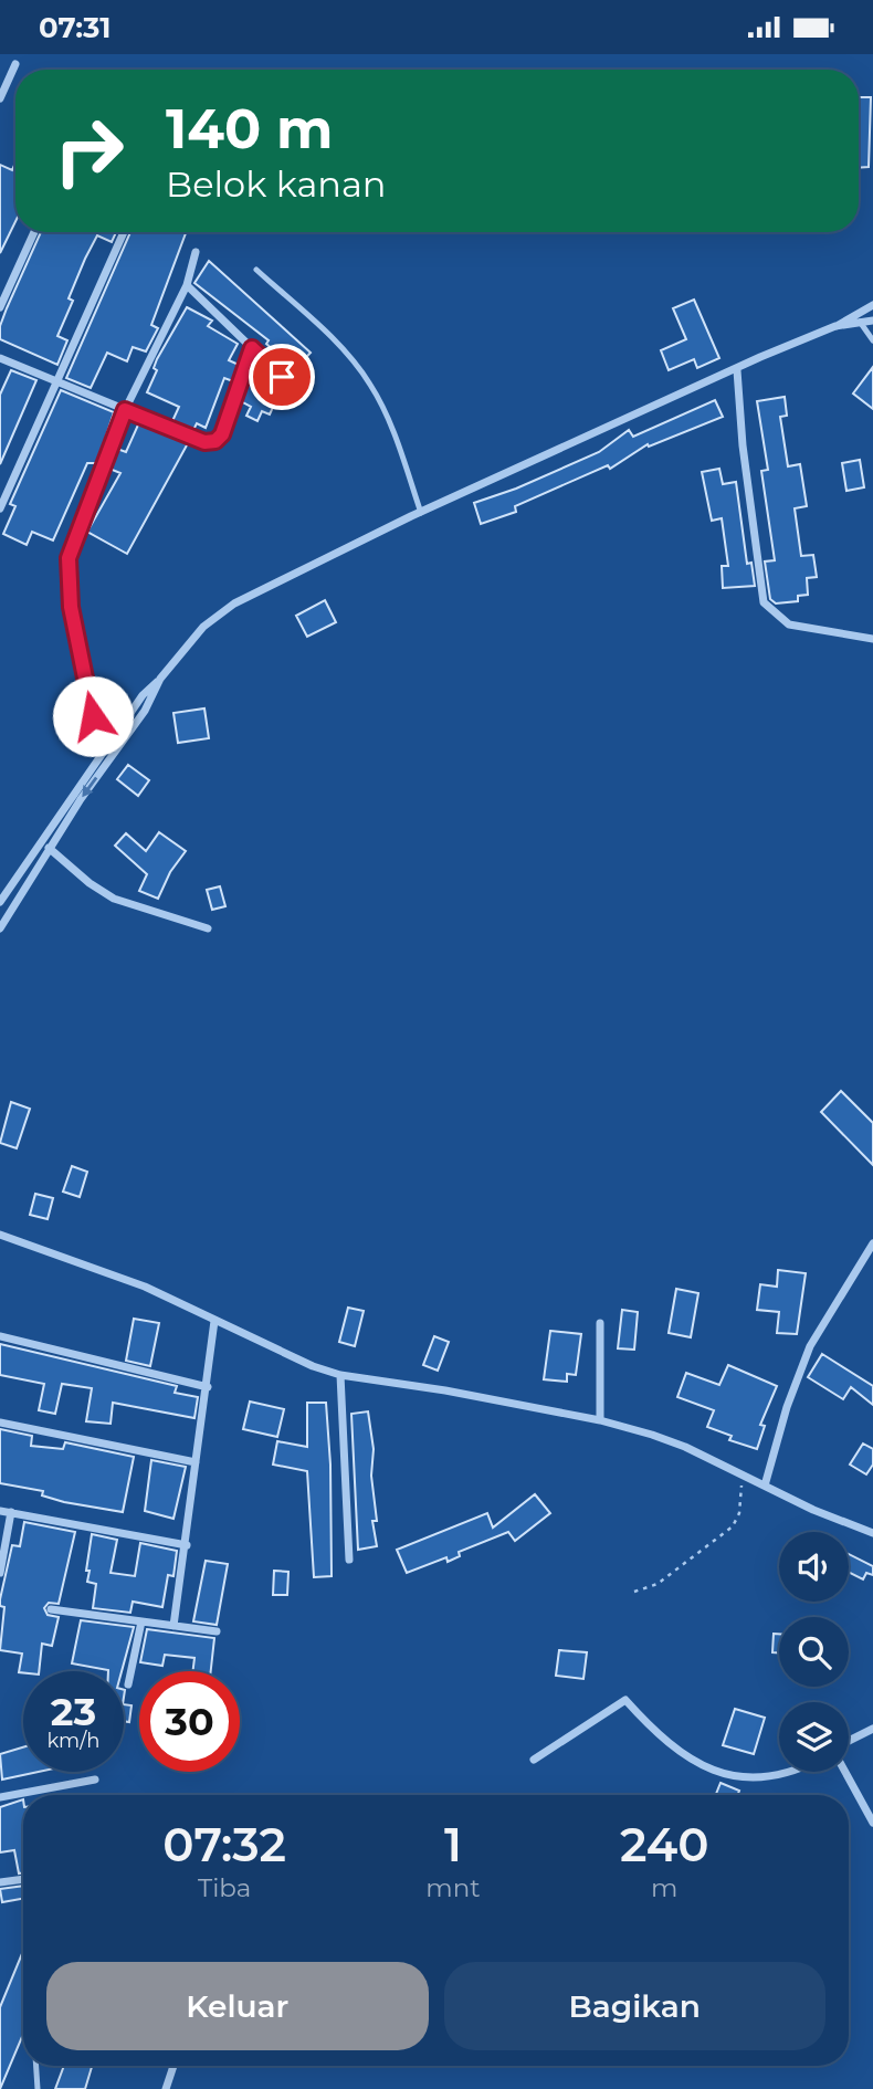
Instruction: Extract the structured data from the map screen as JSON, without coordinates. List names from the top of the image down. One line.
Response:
{"page":{"status":"07:31","turn":["140 m","Belok kanan"],"speed":"23 km/h","limit":"30","eta":["07:32","Tiba","1","mnt","240","m"],"buttons":["Keluar","Bagikan"]}}
